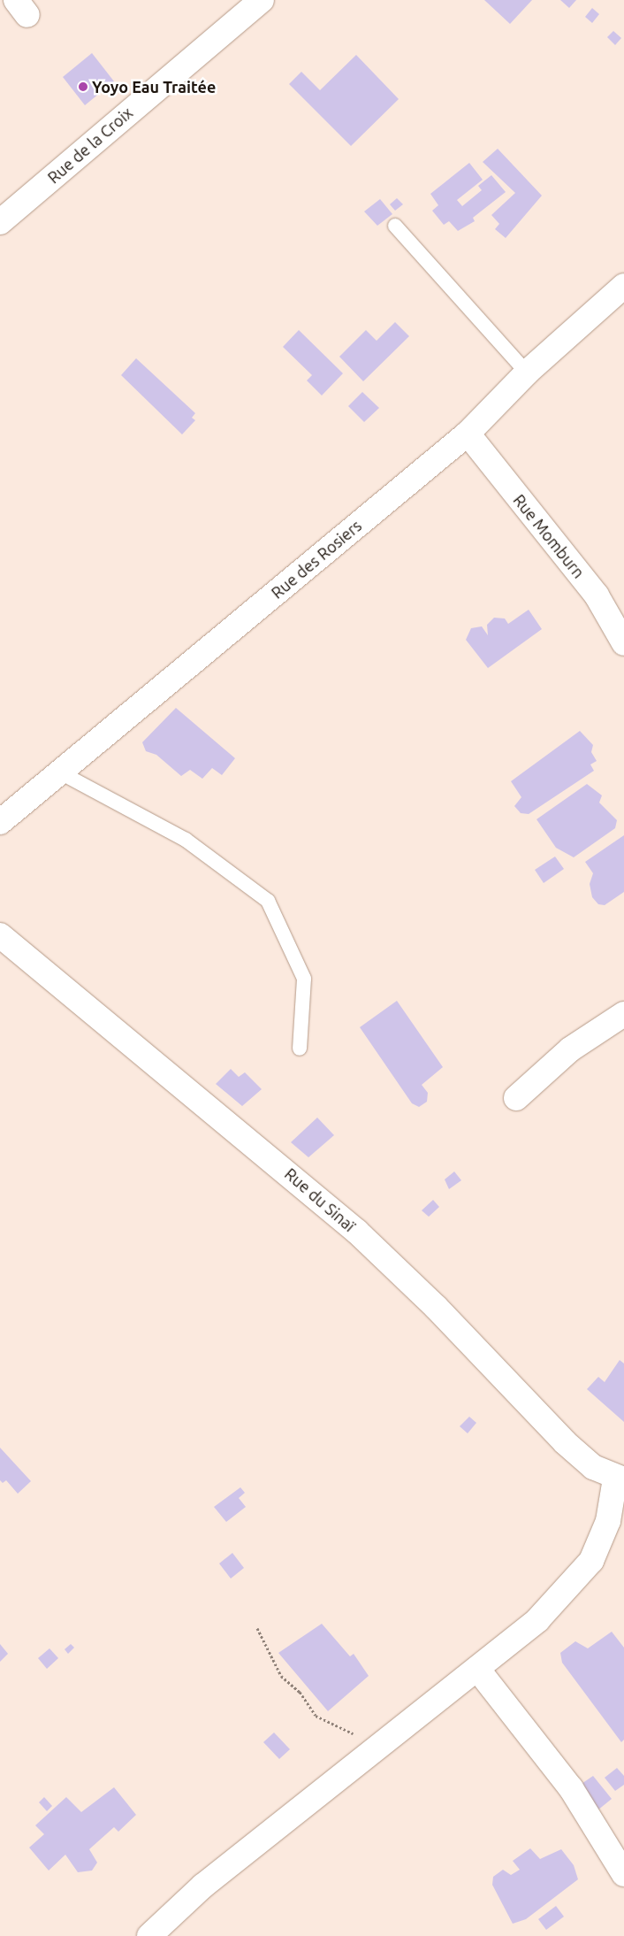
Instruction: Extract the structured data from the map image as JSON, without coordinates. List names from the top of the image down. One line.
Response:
{"streets":{"street":["Rue de la Croix","Rue Momburn","Rue des Rosiers","Rue du Sinaï"]},"crossings":[["Rue Momburn","Rue des Rosiers"]],"places":["Yoyo Eau Traitée"]}
